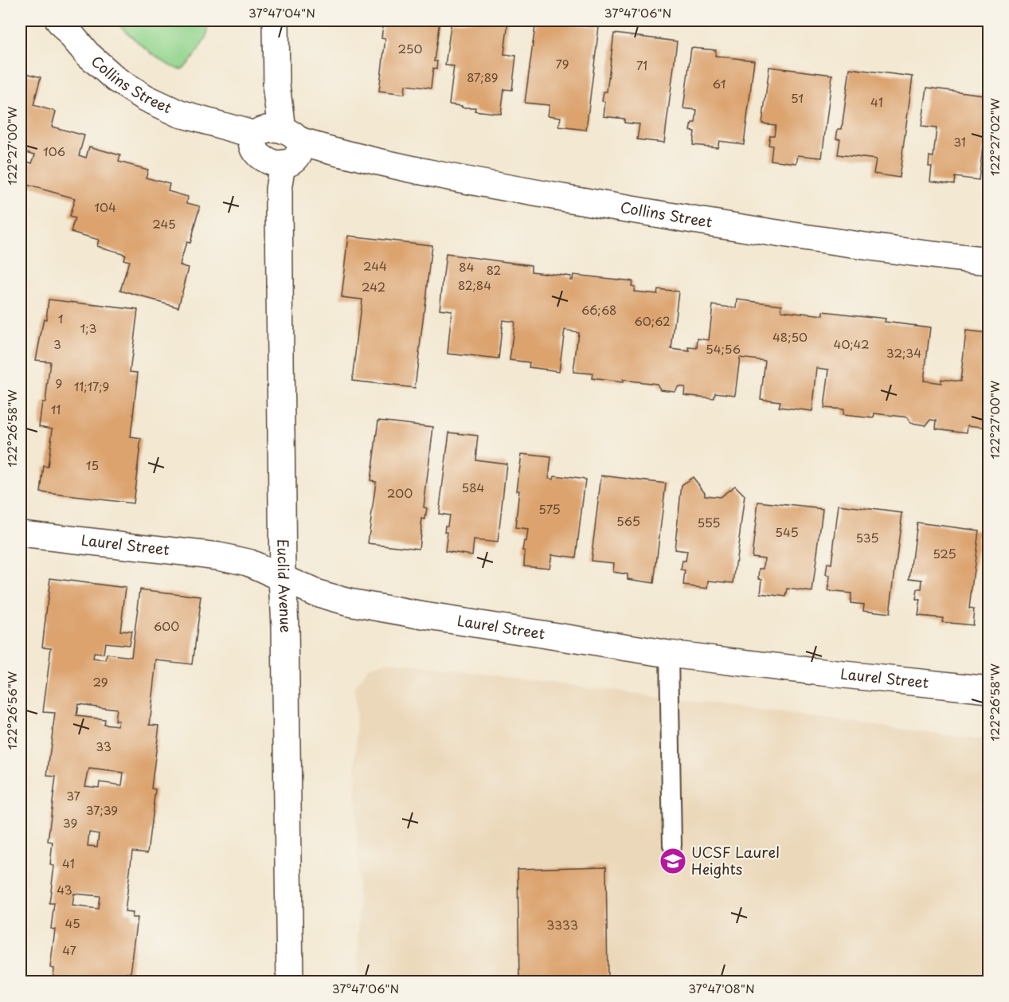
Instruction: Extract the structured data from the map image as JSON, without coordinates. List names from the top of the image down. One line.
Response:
{"streets":{"street":["Collins Street","Laurel Street","Euclid Avenue"]},"crossings":[["Collins Street","Euclid Avenue"],["Laurel Street","Euclid Avenue"]],"places":{"school or university":["UCSF Laurel Heights"]},"house_numbers":["250","79","71","87;89","61","51","41","31","106","104","245","244","84","82","82;84","242","66;68","1","60;62","1;3","48;50","3","40;42","54;56","32;34","9","11;17;9","11","15","584","200","575","565","555","545","535","525","600","29","33","37","37;39","39","41","43","45","3333","47"],"coordinates":["37°47'04\"N","37°47'06\"N","122°27'02\"W","122°27'00\"W","122°26'58\"W","122°26'56\"W","37°47'08\"N"]}
